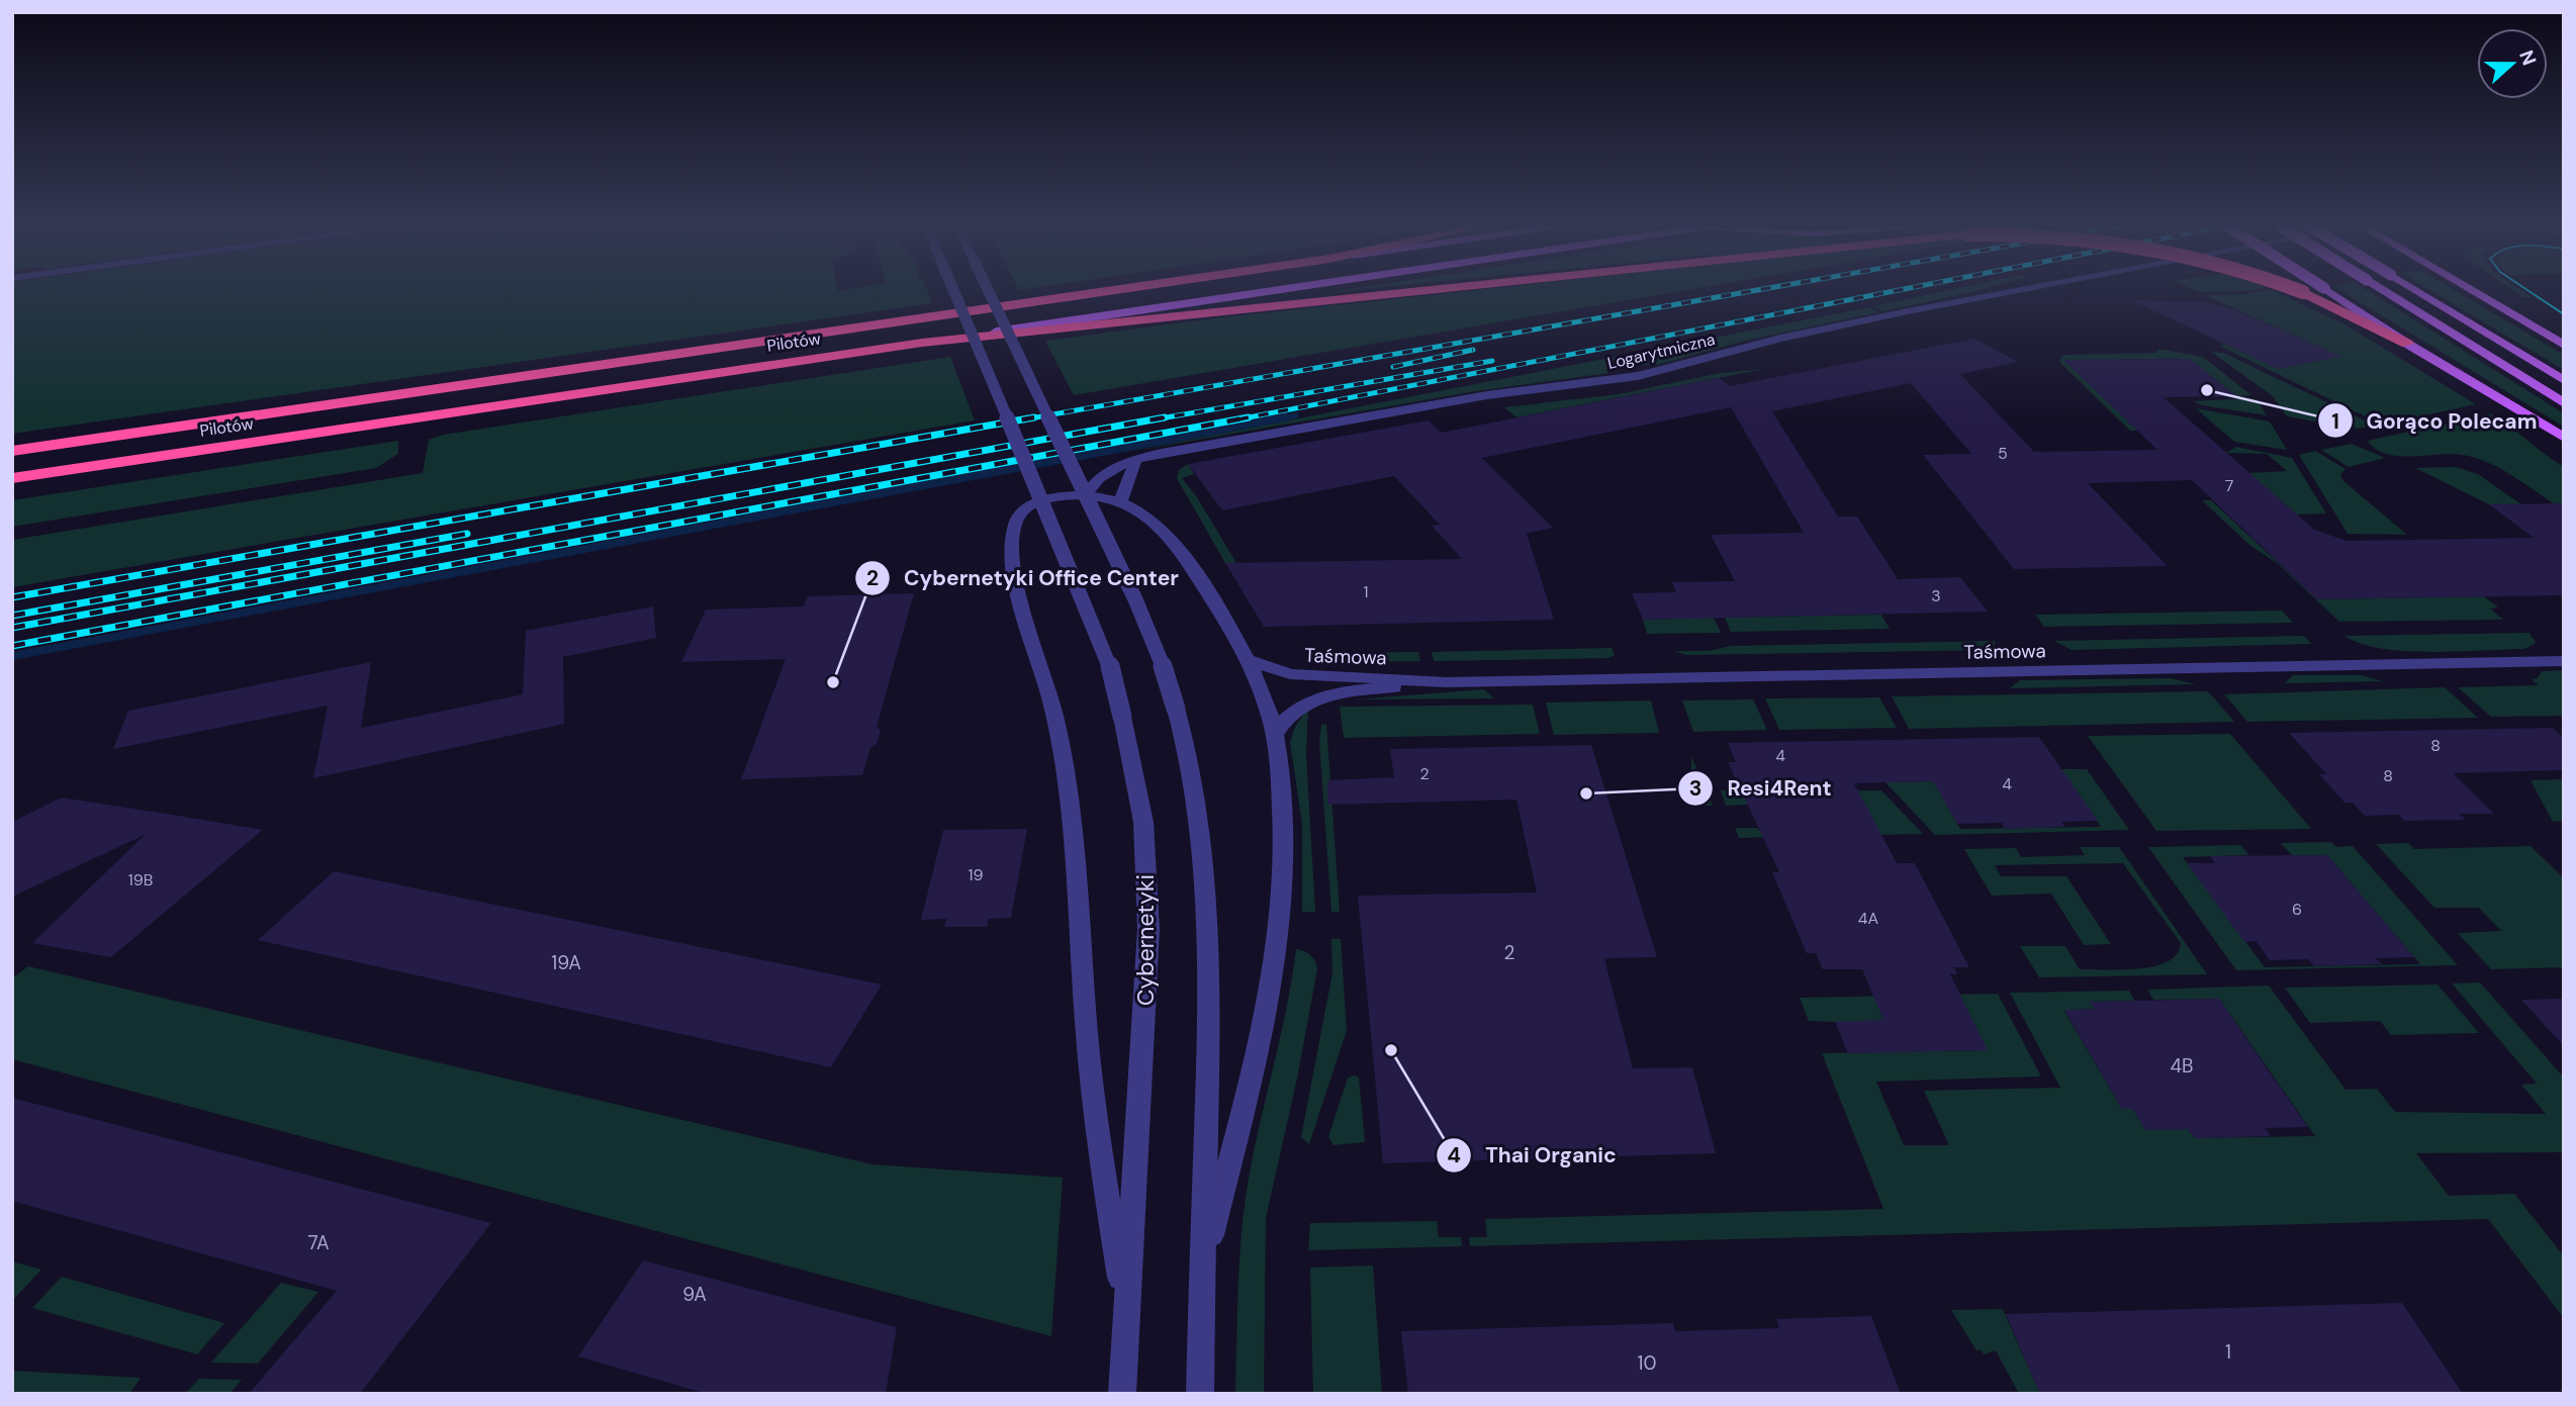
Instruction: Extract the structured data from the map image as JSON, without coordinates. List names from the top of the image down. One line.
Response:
{"streets":{"highway":["Pilotów"],"street":["Logarytmiczna","Taśmowa","Cybernetyki"]},"places":["Gorąco Polecam","Cybernetyki Office Center","Resi4Rent","Thai Organic"],"house_numbers":["5","7","1","3","8","4","2","8","4","19","19B","6","4A","2","19A","4B","7A","9A","1","10"],"north":"right"}
